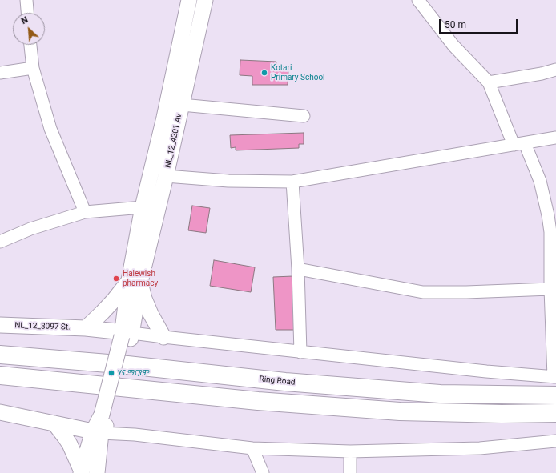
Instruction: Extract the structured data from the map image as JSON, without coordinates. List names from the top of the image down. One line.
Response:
{"streets":{"highway":["Ring Road"],"main road":["NL_12_4201 Av","NL_12_3097 St."]},"places":["Kotari Primary School","Halewish pharmacy","ሃና ማርያም"],"scale_bar":"50 m","north":"top left"}
